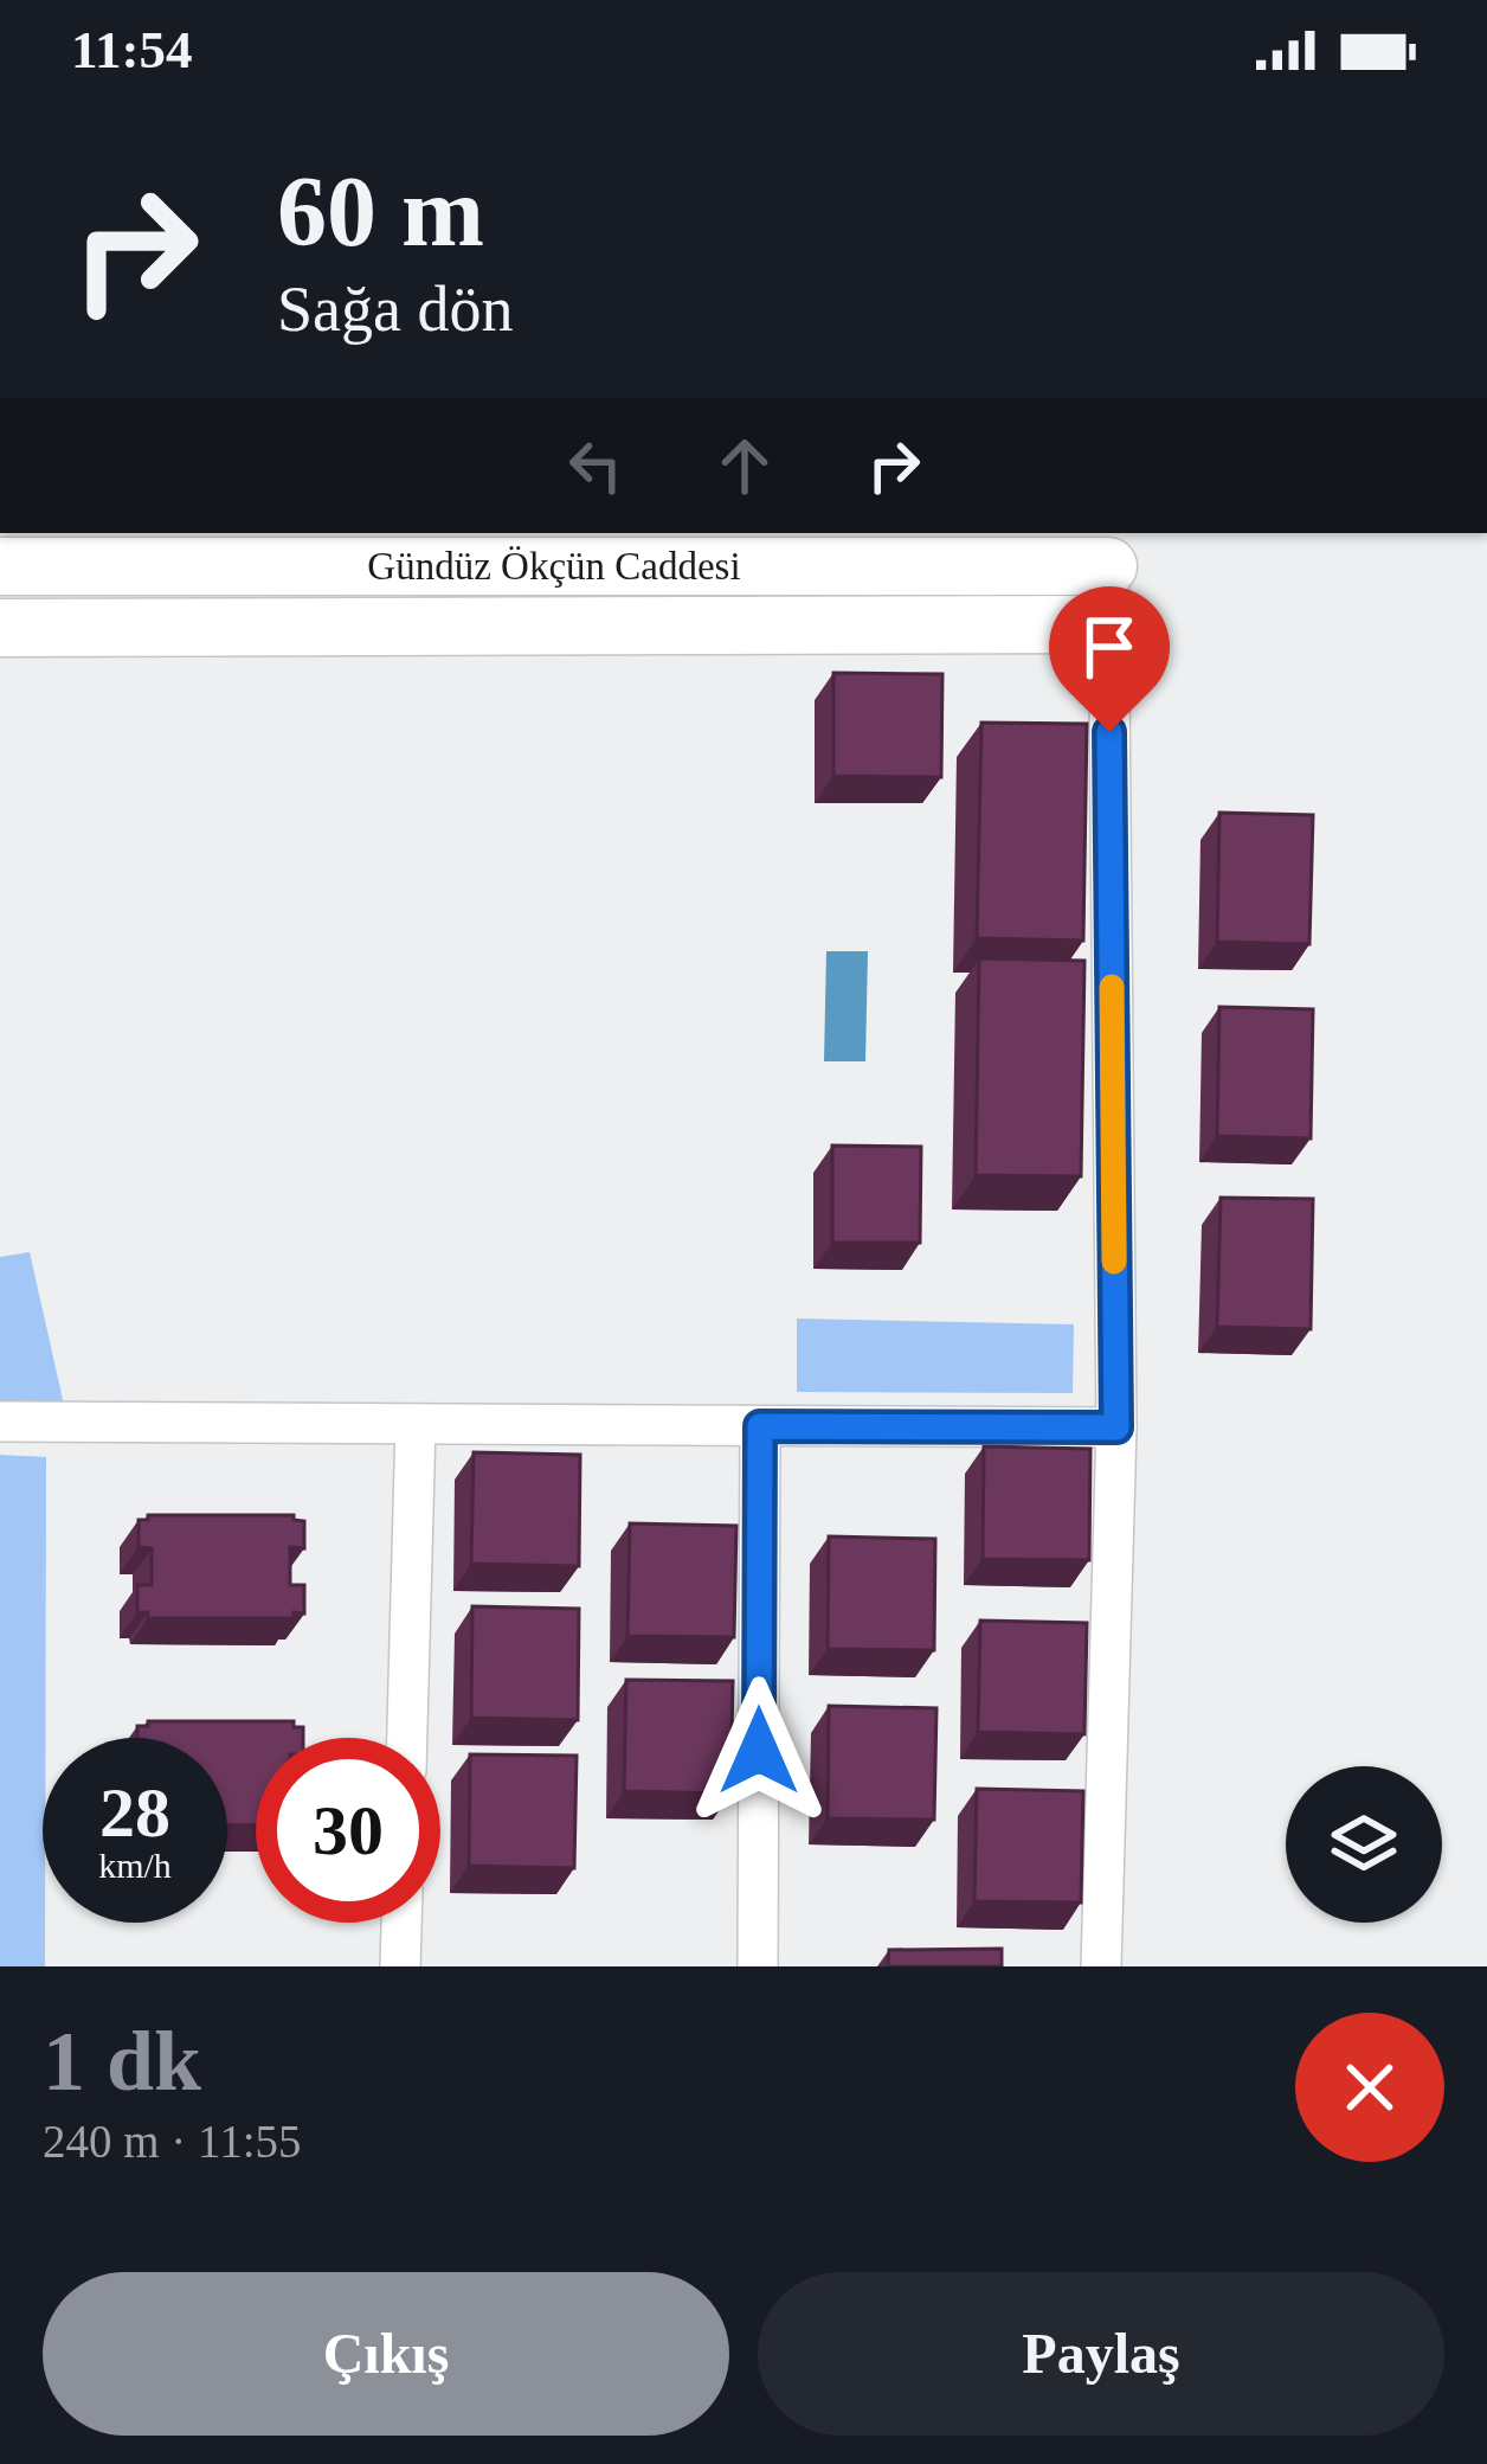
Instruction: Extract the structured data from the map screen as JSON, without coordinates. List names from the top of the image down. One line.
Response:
{"streets":{"street":["Gündüz Ökçün Caddesi"]},"page":{"status":"11:54","turn":["60 m","Sağa dön"],"speed":"28 km/h","limit":"30","heading":["1 dk","240 m · 11:55"],"buttons":["Çıkış","Paylaş"]}}
